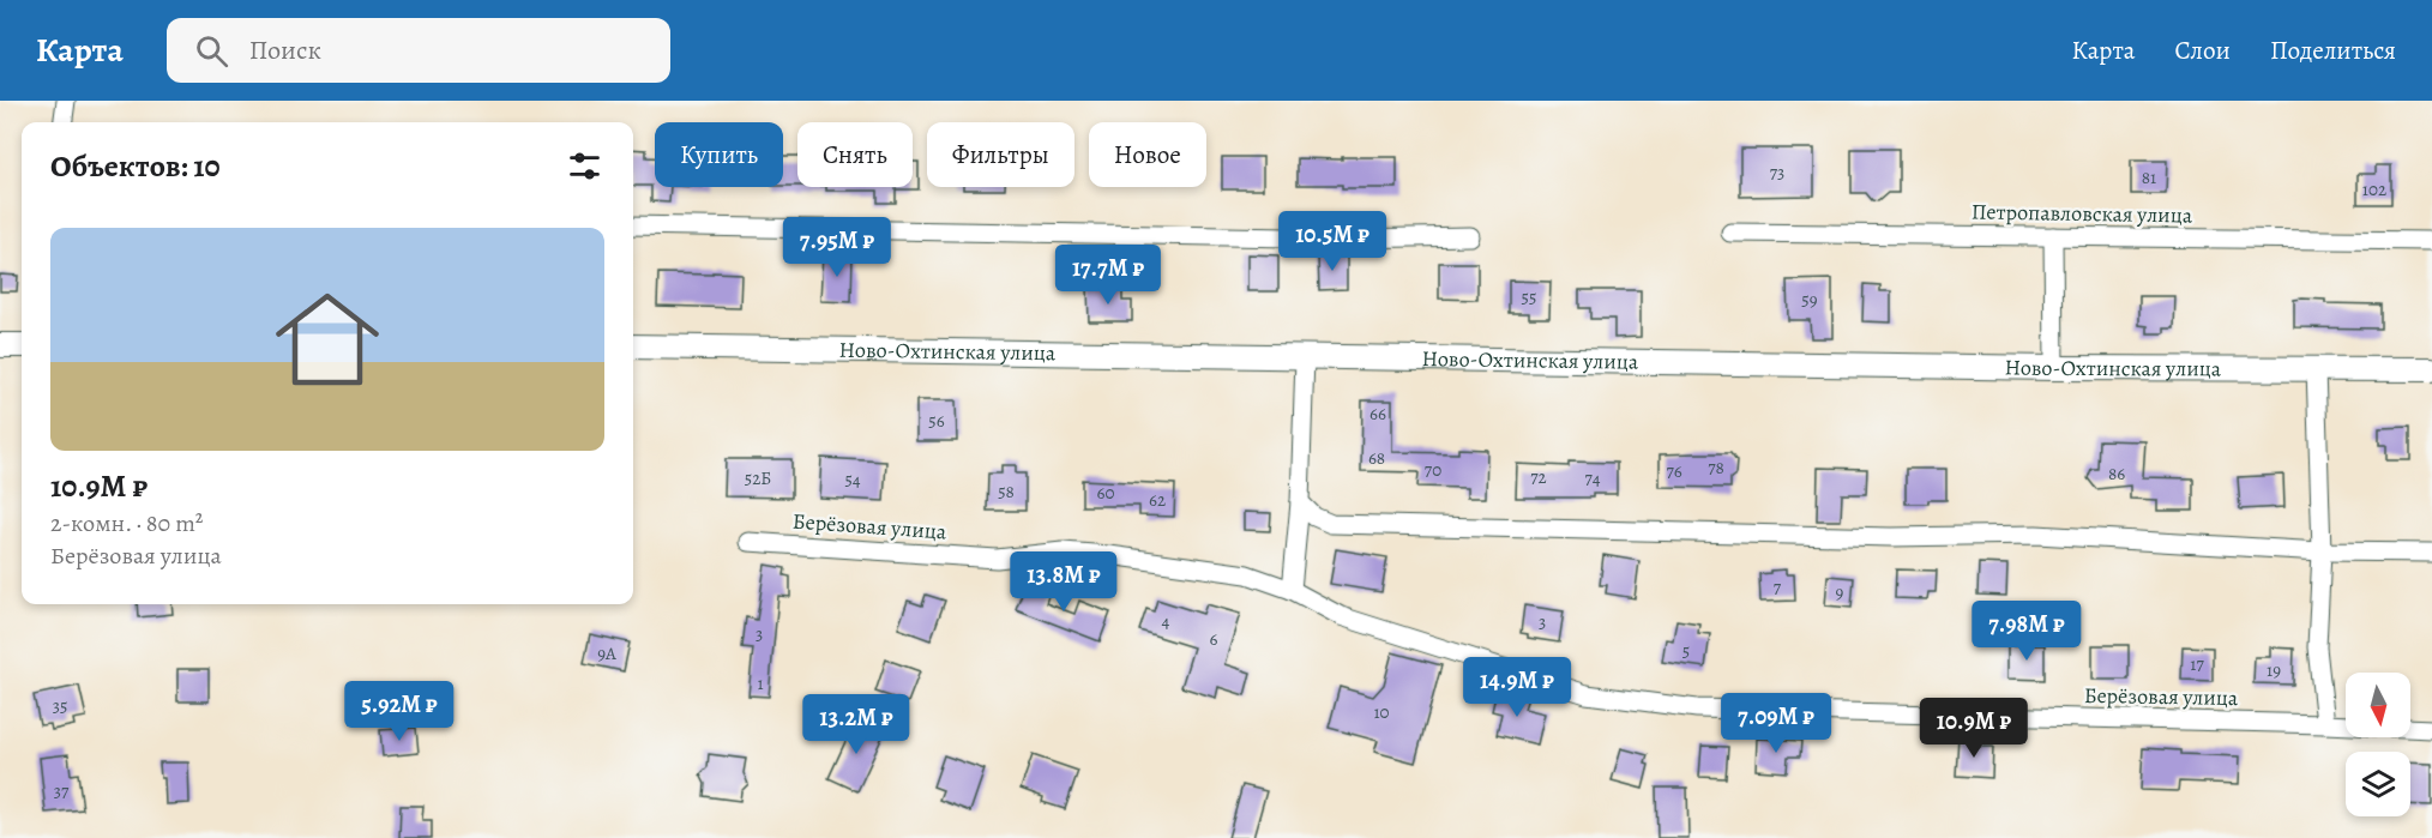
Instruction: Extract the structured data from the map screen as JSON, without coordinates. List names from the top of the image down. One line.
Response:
{"streets":{"street":["Петропавловская улица","Ново-Охтинская улица","Берёзовая улица"]},"house_numbers":["73","81","102","55","59","66","56","68","78","70","76","86","72","52Б","74","54","58","60","62","7","9","4","3","3","6","5","9А","17","19","1","35","10","37"],"north":"bottom","page":{"header":"Карта","search":"Поиск","nav":["Карта","Слои","Поделиться"],"chip":["Купить","Снять","Фильтры","Новое"],"heading":"Объектов: 10","list":[{"name":"10.9M ₽","note":"2-комн. · 80 m² · Берёзовая улица"}],"price":["10.5M ₽","7.95M ₽","17.7M ₽","13.8M ₽","7.98M ₽","14.9M ₽","5.92M ₽","7.09M ₽","13.2M ₽","10.9M ₽"]}}
